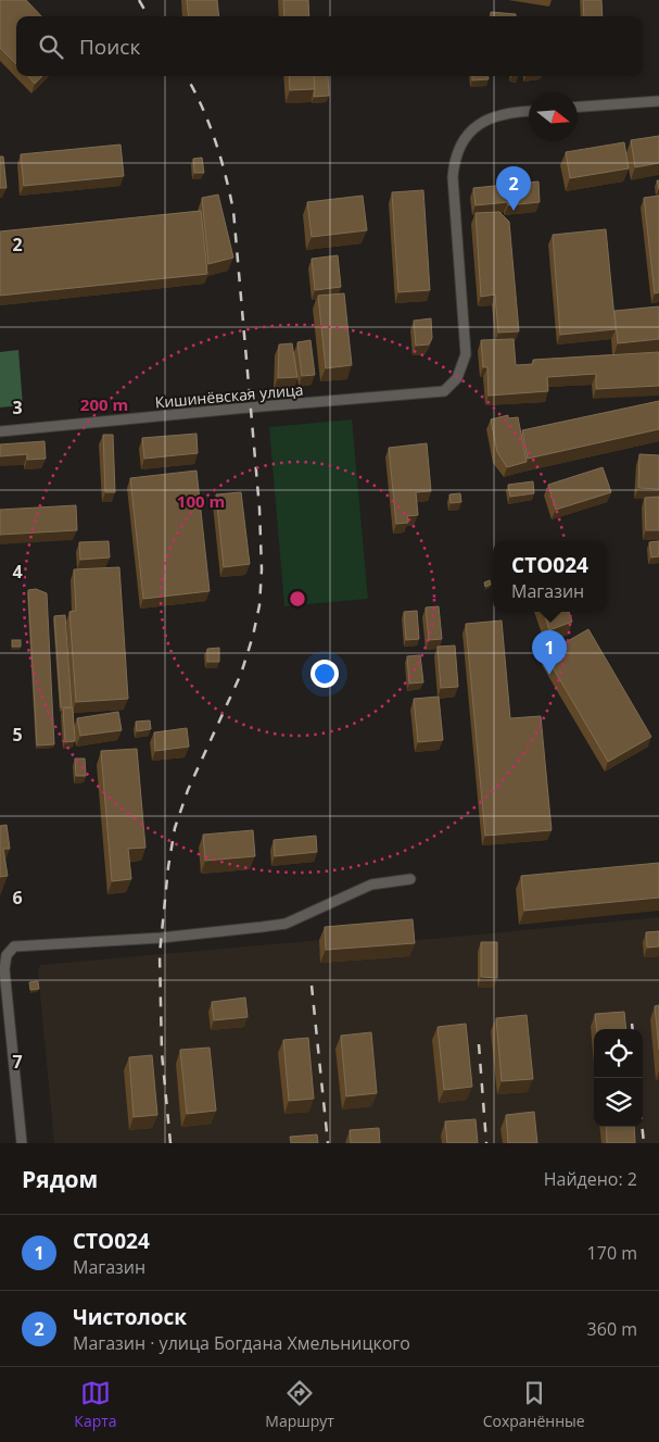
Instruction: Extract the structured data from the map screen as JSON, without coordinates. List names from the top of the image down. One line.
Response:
{"streets":{"street":["Кишинёвская улица"]},"north":"right","page":{"search":"Поиск","pins":["2","1"],"popup":["СТО024","Магазин"],"heading":["Рядом","Найдено: 2"],"list":[{"mark":"1","name":"СТО024","note":"Магазин","value":"170 m"},{"mark":"2","name":"Чистолоск","note":"Магазин · улица Богдана Хмельницкого","value":"360 m"}],"nav":["Карта","Маршрут","Сохранённые"]},"grid":{"rows":["2","3","4","5","6","7"]},"rings":["200 m","100 m"]}
